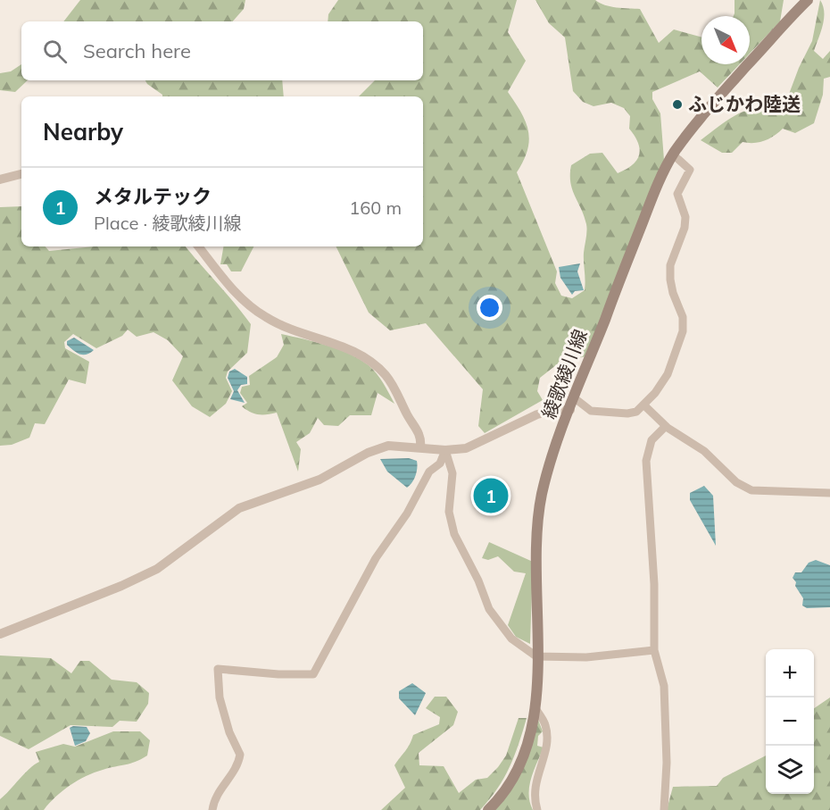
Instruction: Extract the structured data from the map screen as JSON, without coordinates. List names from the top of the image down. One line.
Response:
{"streets":{"main road":["綾歌綾川線"]},"places":["ふじかわ陸送"],"north":"bottom right","page":{"search":"Search here","heading":"Nearby","list":[{"mark":"1","name":"メタルテック","note":"Place · 綾歌綾川線","value":"160 m"}],"pins":"1","map_buttons":["+","−"]}}
